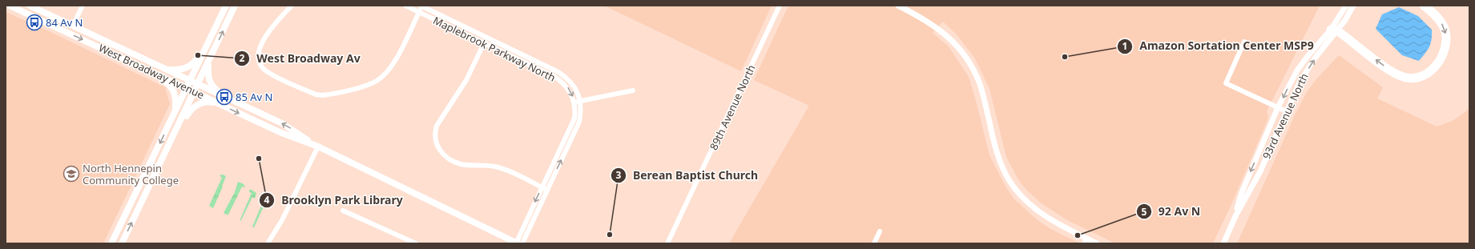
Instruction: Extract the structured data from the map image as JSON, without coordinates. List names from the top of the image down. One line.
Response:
{"streets":{"main road":["West Broadway Avenue"],"street":["Maplebrook Parkway North","89th Avenue North","93rd Avenue North"]},"crossings":[["Maplebrook Parkway North","West Broadway Avenue"]],"places":{"bus stop":["84 Av N","85 Av N"],"other":["West Broadway Av","Amazon Sortation Center MSP9","Brooklyn Park Library","Berean Baptist Church","92 Av N"],"school or university":["North Hennepin Community College"]}}
